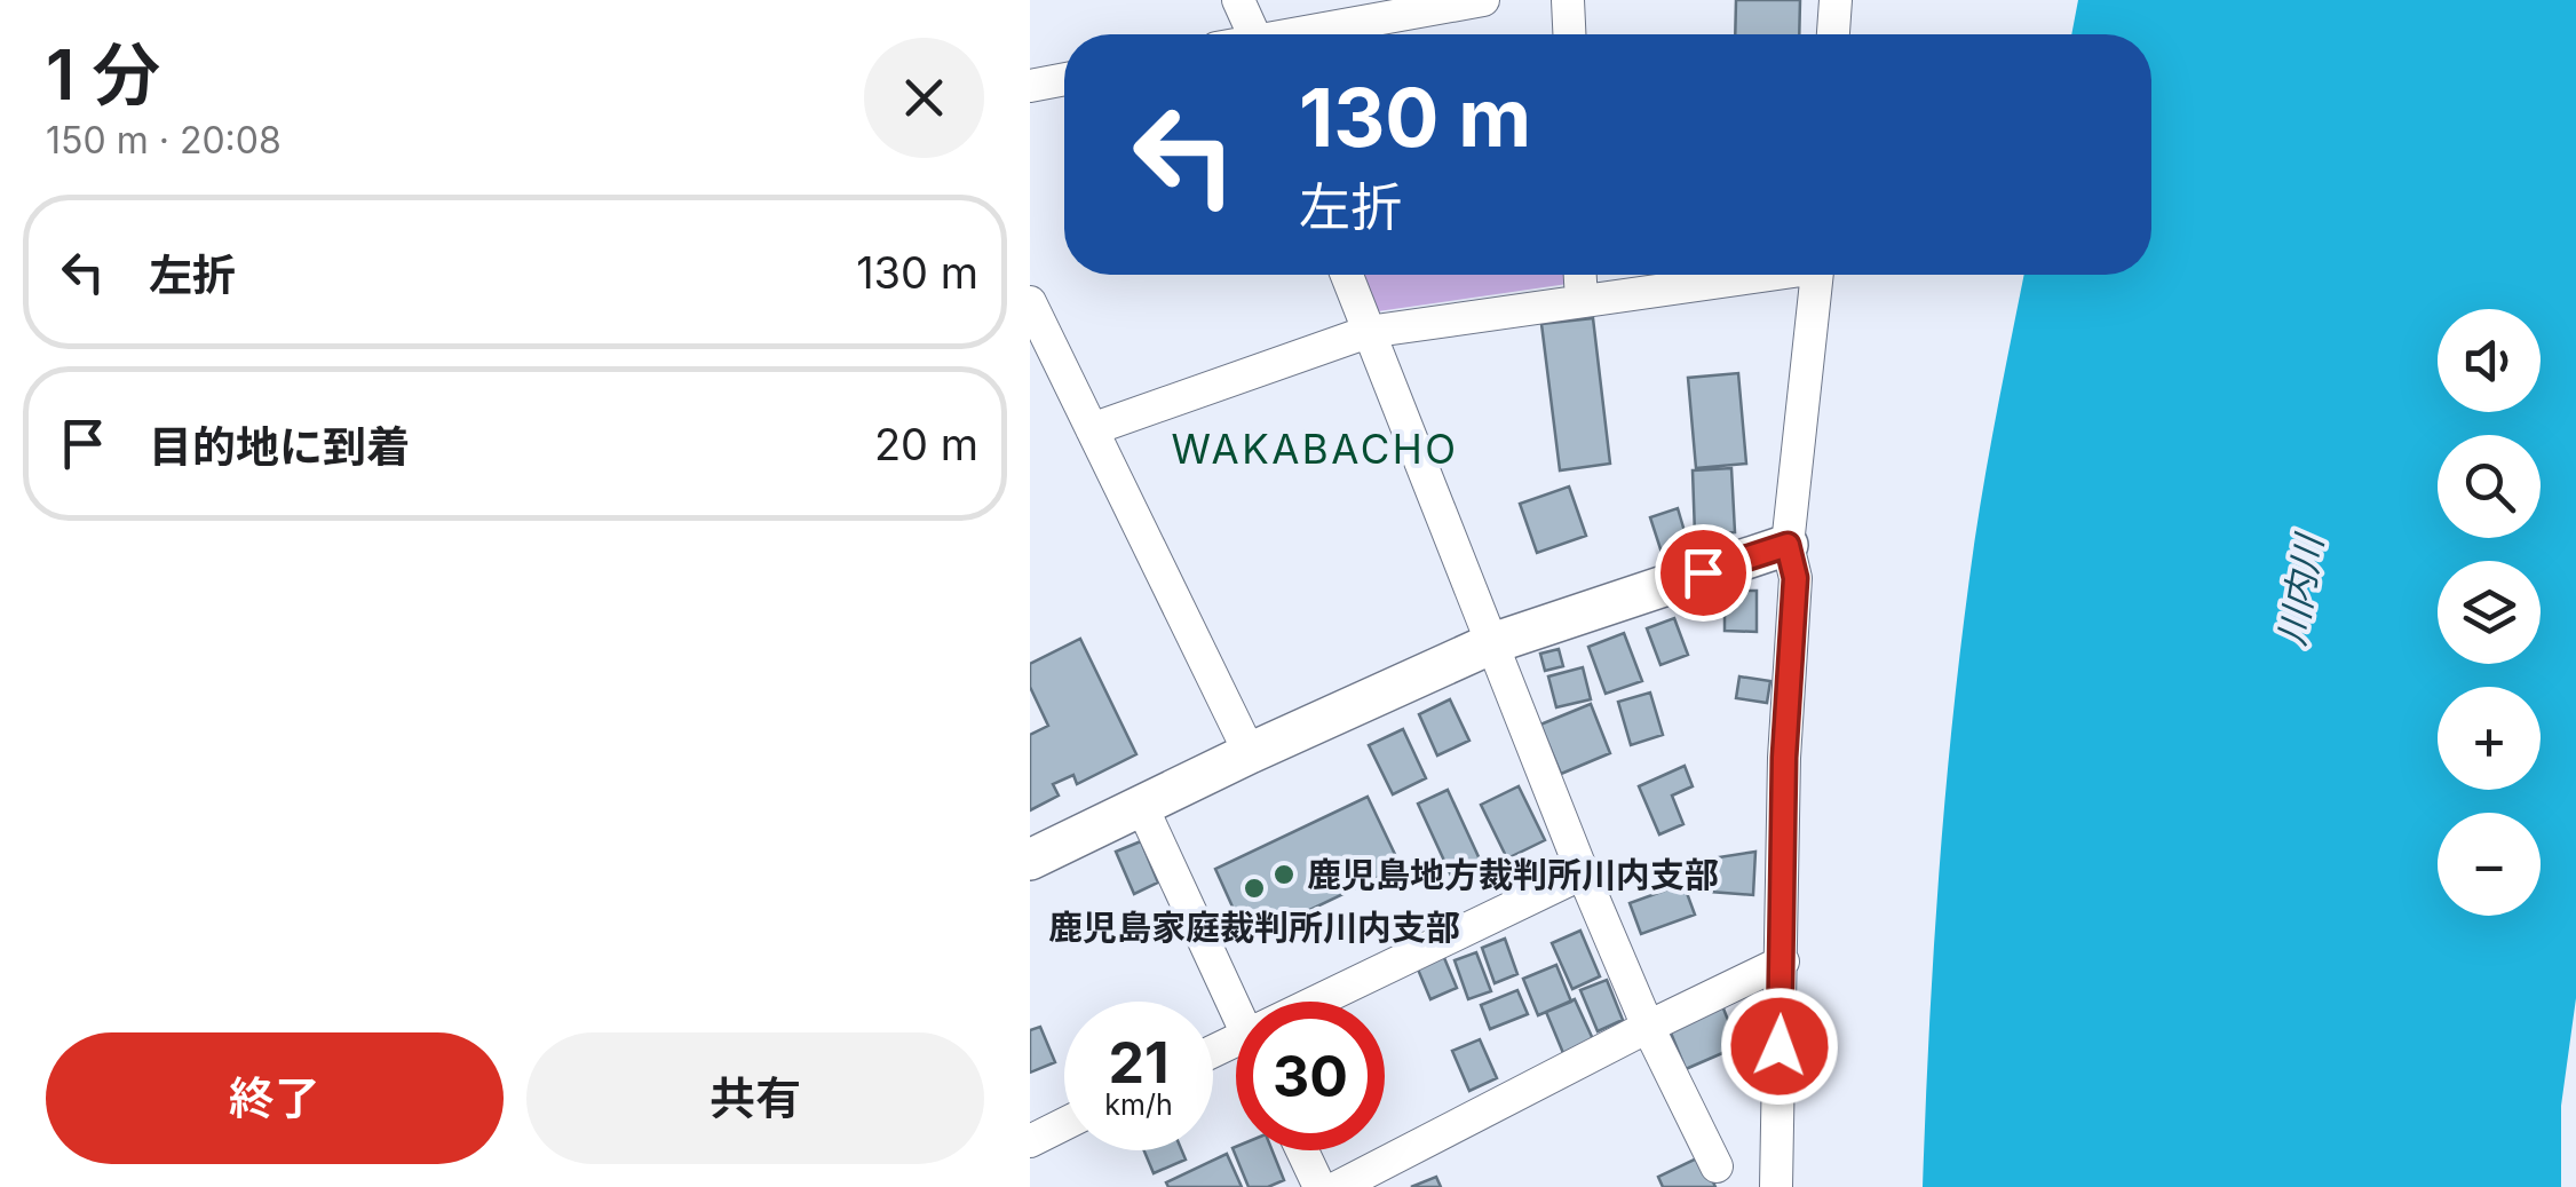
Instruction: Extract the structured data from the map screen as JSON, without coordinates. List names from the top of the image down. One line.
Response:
{"districts":["WAKABACHO"],"water":["川内川"],"places":["鹿児島地方裁判所川内支部","鹿児島家庭裁判所川内支部"],"page":{"heading":["1 分","150 m · 20:08"],"turn":["130 m","左折"],"list":[{"name":"左折","value":"130 m"},{"name":"目的地に到着","value":"20 m"}],"map_buttons":["+","−"],"speed":"21 km/h","limit":"30","buttons":["終了","共有"]}}
